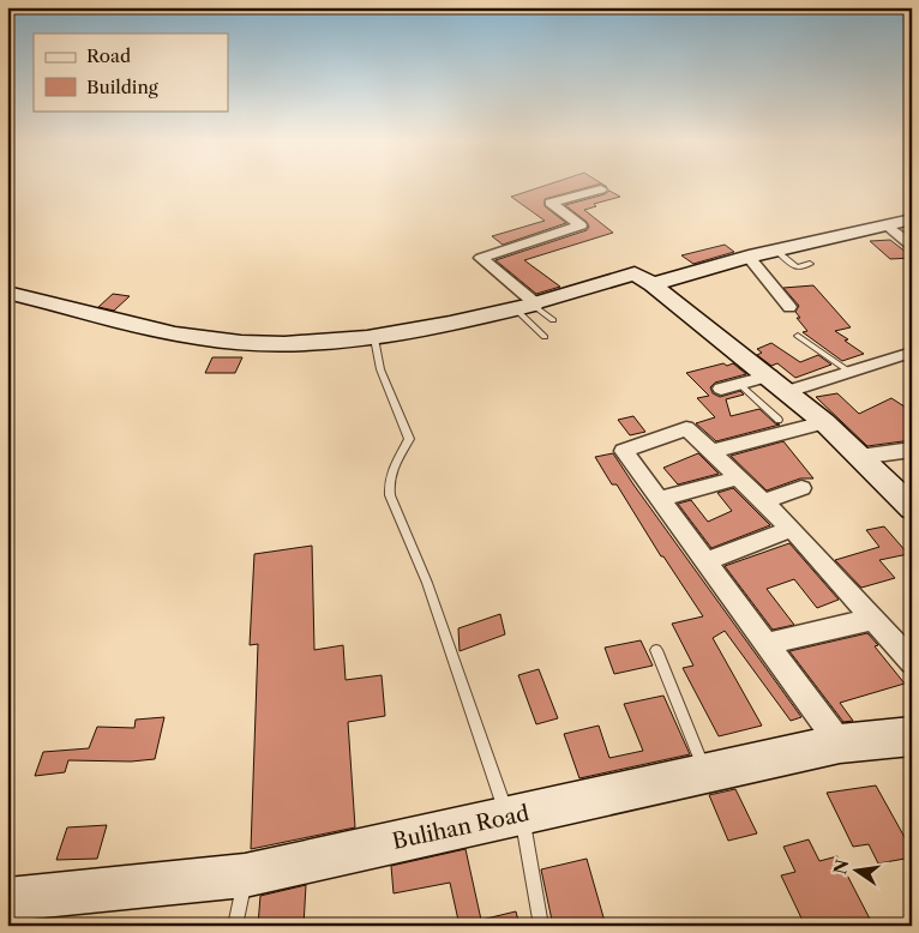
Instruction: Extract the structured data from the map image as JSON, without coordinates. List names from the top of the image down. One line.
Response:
{"streets":{"street":["Bulihan Road"]},"legend":["Road","Building"],"north":"left"}
